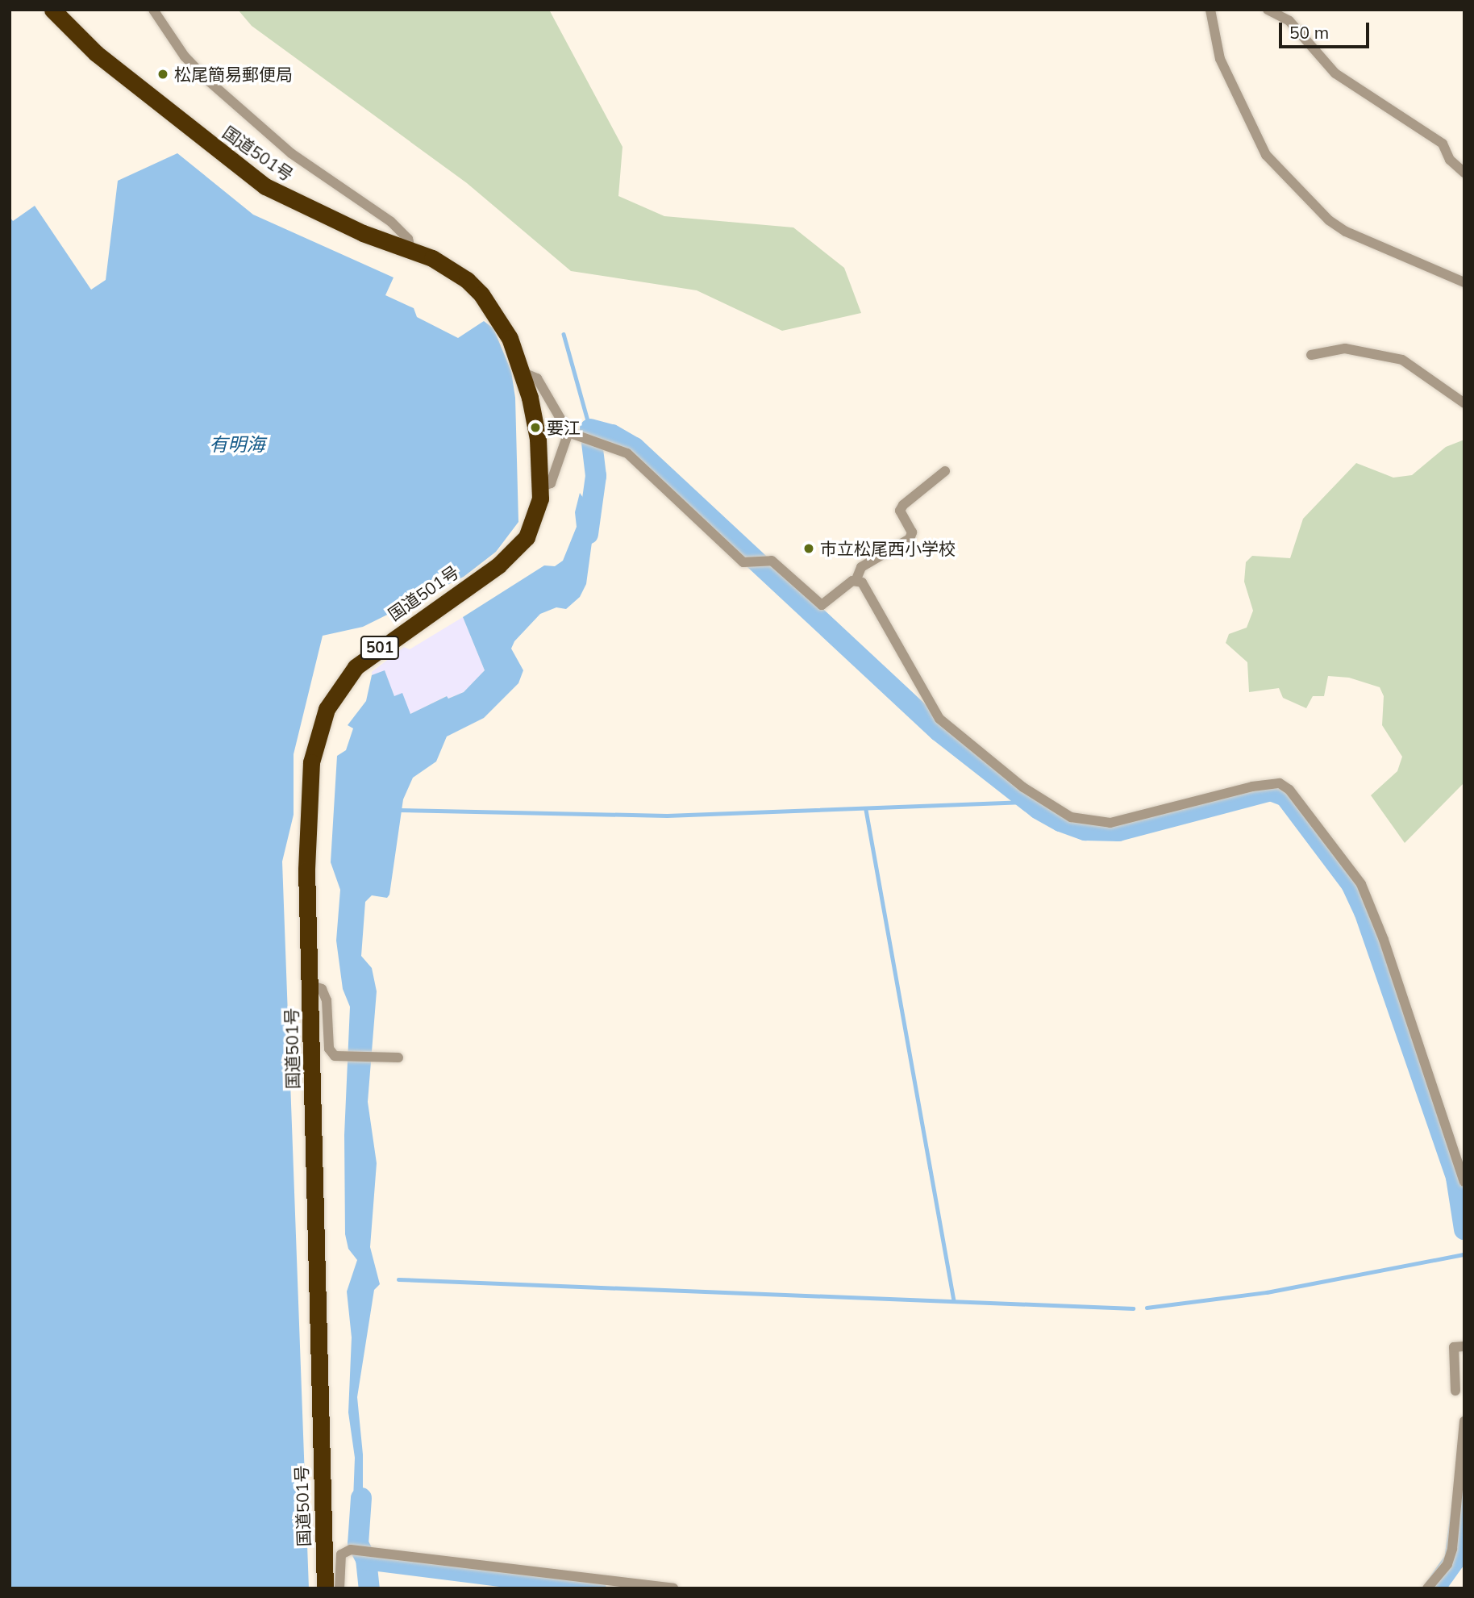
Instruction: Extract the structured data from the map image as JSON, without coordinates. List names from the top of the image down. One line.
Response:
{"streets":{"highway":["国道501号","501"]},"water":["有明海"],"places":["松尾簡易郵便局","要江","市立松尾西小学校"],"scale_bar":"50 m"}
